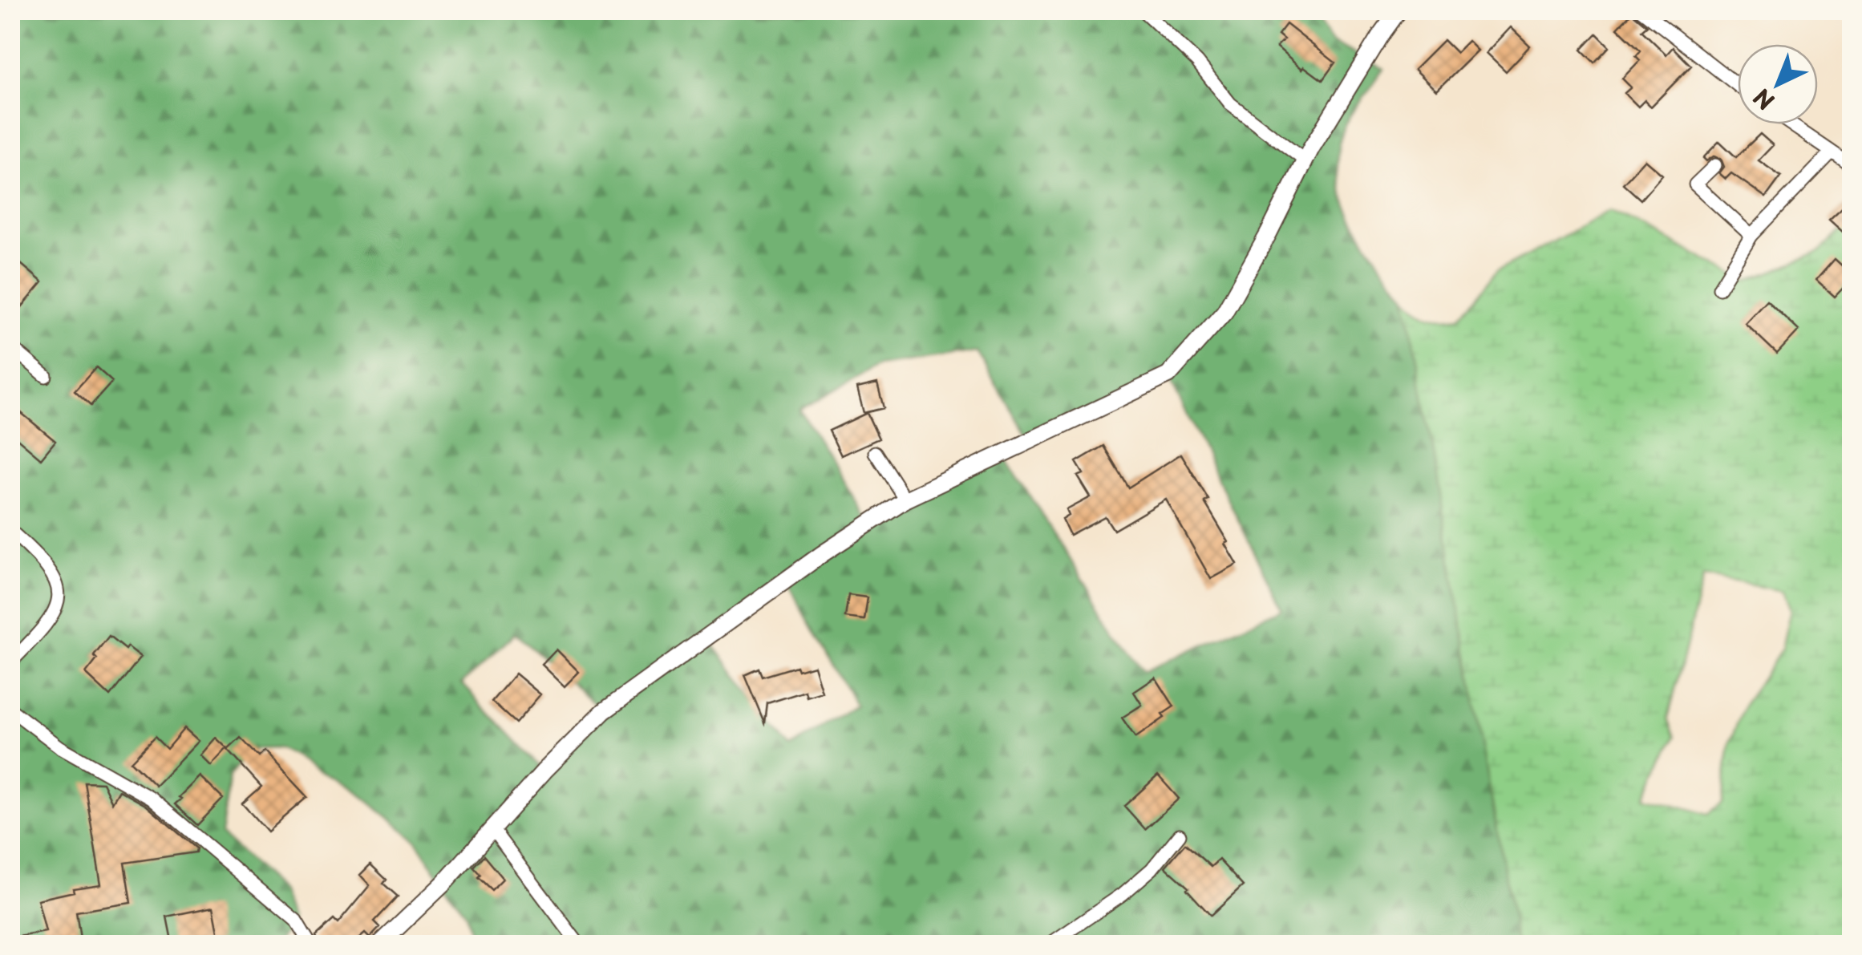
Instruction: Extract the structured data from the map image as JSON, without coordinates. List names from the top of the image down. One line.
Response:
{"north":"bottom left"}
